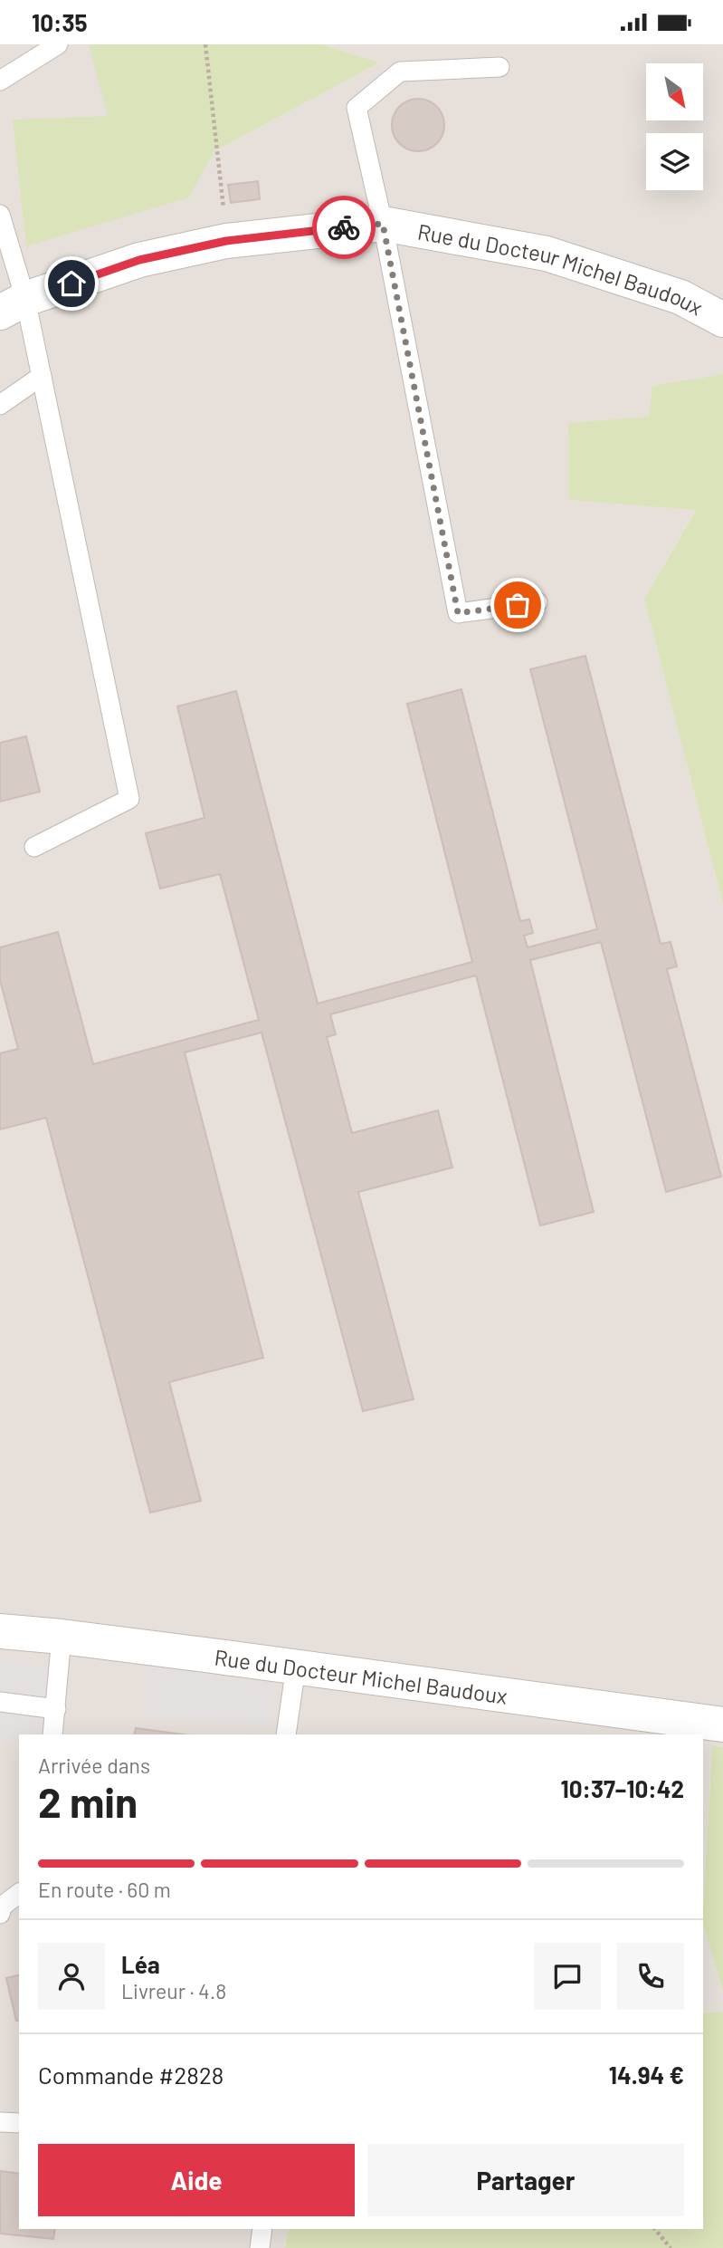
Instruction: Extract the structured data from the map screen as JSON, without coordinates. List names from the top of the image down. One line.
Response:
{"streets":{"street":["Rue du Docteur Michel Baudoux"]},"north":"bottom right","page":{"status":"10:35","heading":["2 min","Arrivée dans","10:37–10:42"],"panel":["Léa","Livreur · 4.8","Commande #2828","14.94 €"],"bar":"En route · 60 m","buttons":["Aide","Partager"]}}
